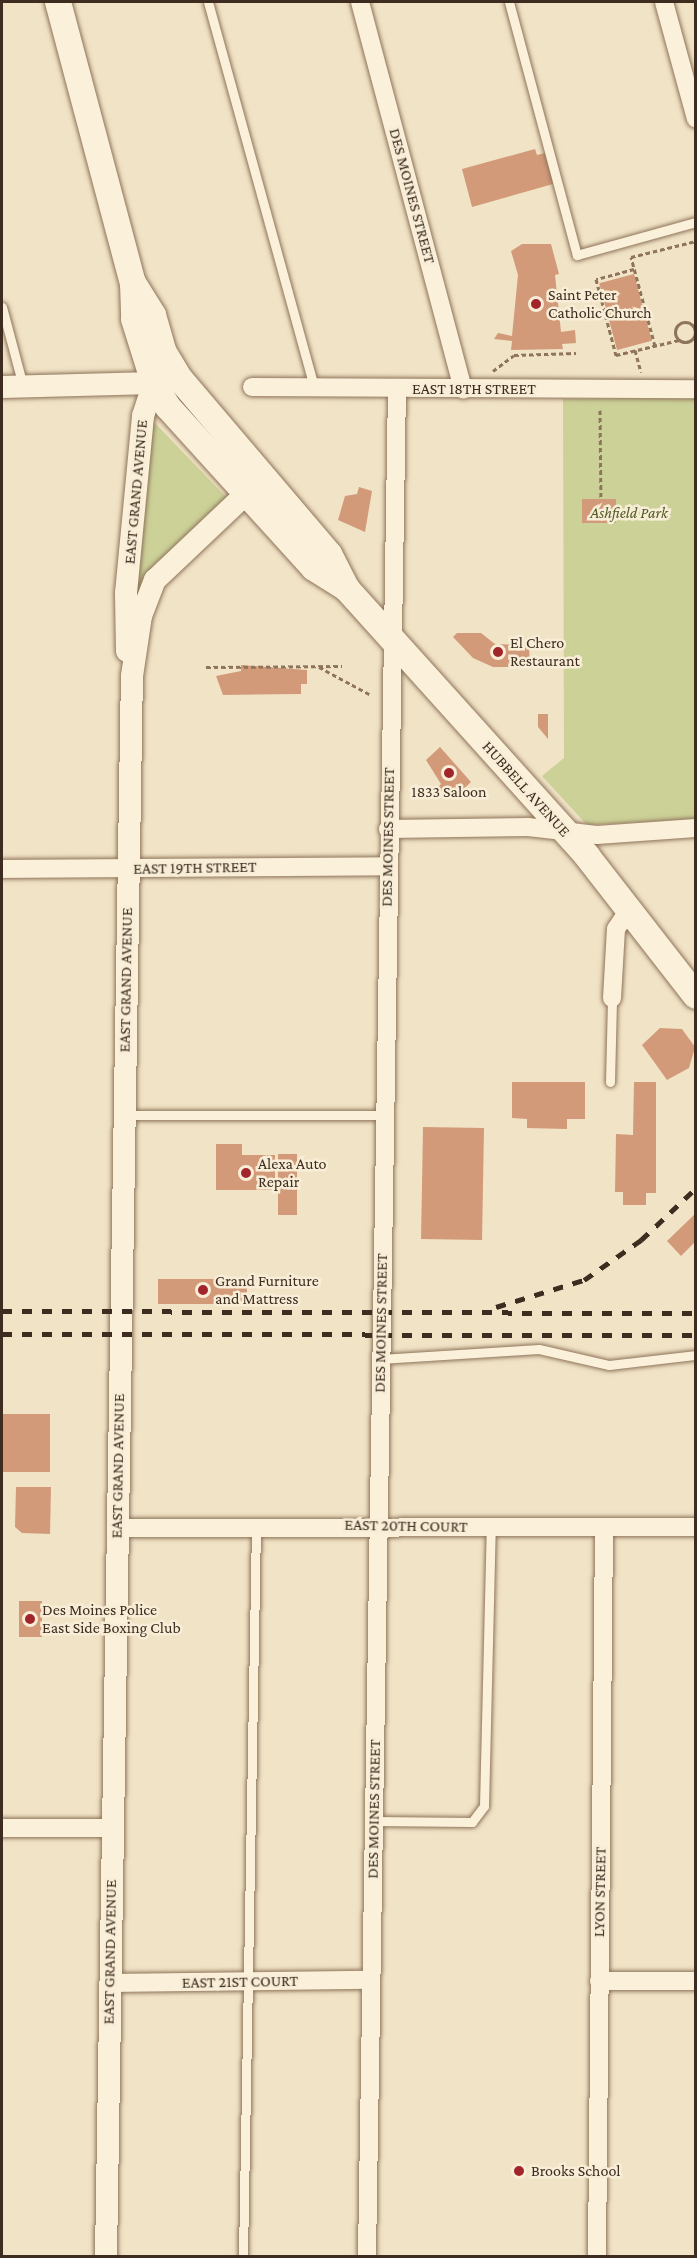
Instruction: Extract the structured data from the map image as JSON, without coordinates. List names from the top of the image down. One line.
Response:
{"streets":{"main road":["HUBBELL AVENUE"],"street":["DES MOINES STREET","EAST 18TH STREET","EAST GRAND AVENUE","EAST 19TH STREET","EAST 20TH COURT","LYON STREET","EAST 21ST COURT"]},"crossings":[["DES MOINES STREET","EAST 18TH STREET"],["DES MOINES STREET","HUBBELL AVENUE"],["DES MOINES STREET","EAST 19TH STREET"],["DES MOINES STREET","EAST 20TH COURT"],["DES MOINES STREET","EAST 21ST COURT"],["EAST GRAND AVENUE","HUBBELL AVENUE"],["EAST GRAND AVENUE","EAST 19TH STREET"],["EAST GRAND AVENUE","EAST 20TH COURT"],["EAST GRAND AVENUE","EAST 21ST COURT"],["EAST 20TH COURT","LYON STREET"]],"parks":["Ashfield Park"],"places":["Saint Peter Catholic Church","El Chero Restaurant","1833 Saloon","Alexa Auto Repair","Grand Furniture and Mattress","Des Moines Police East Side Boxing Club","Brooks School"]}
